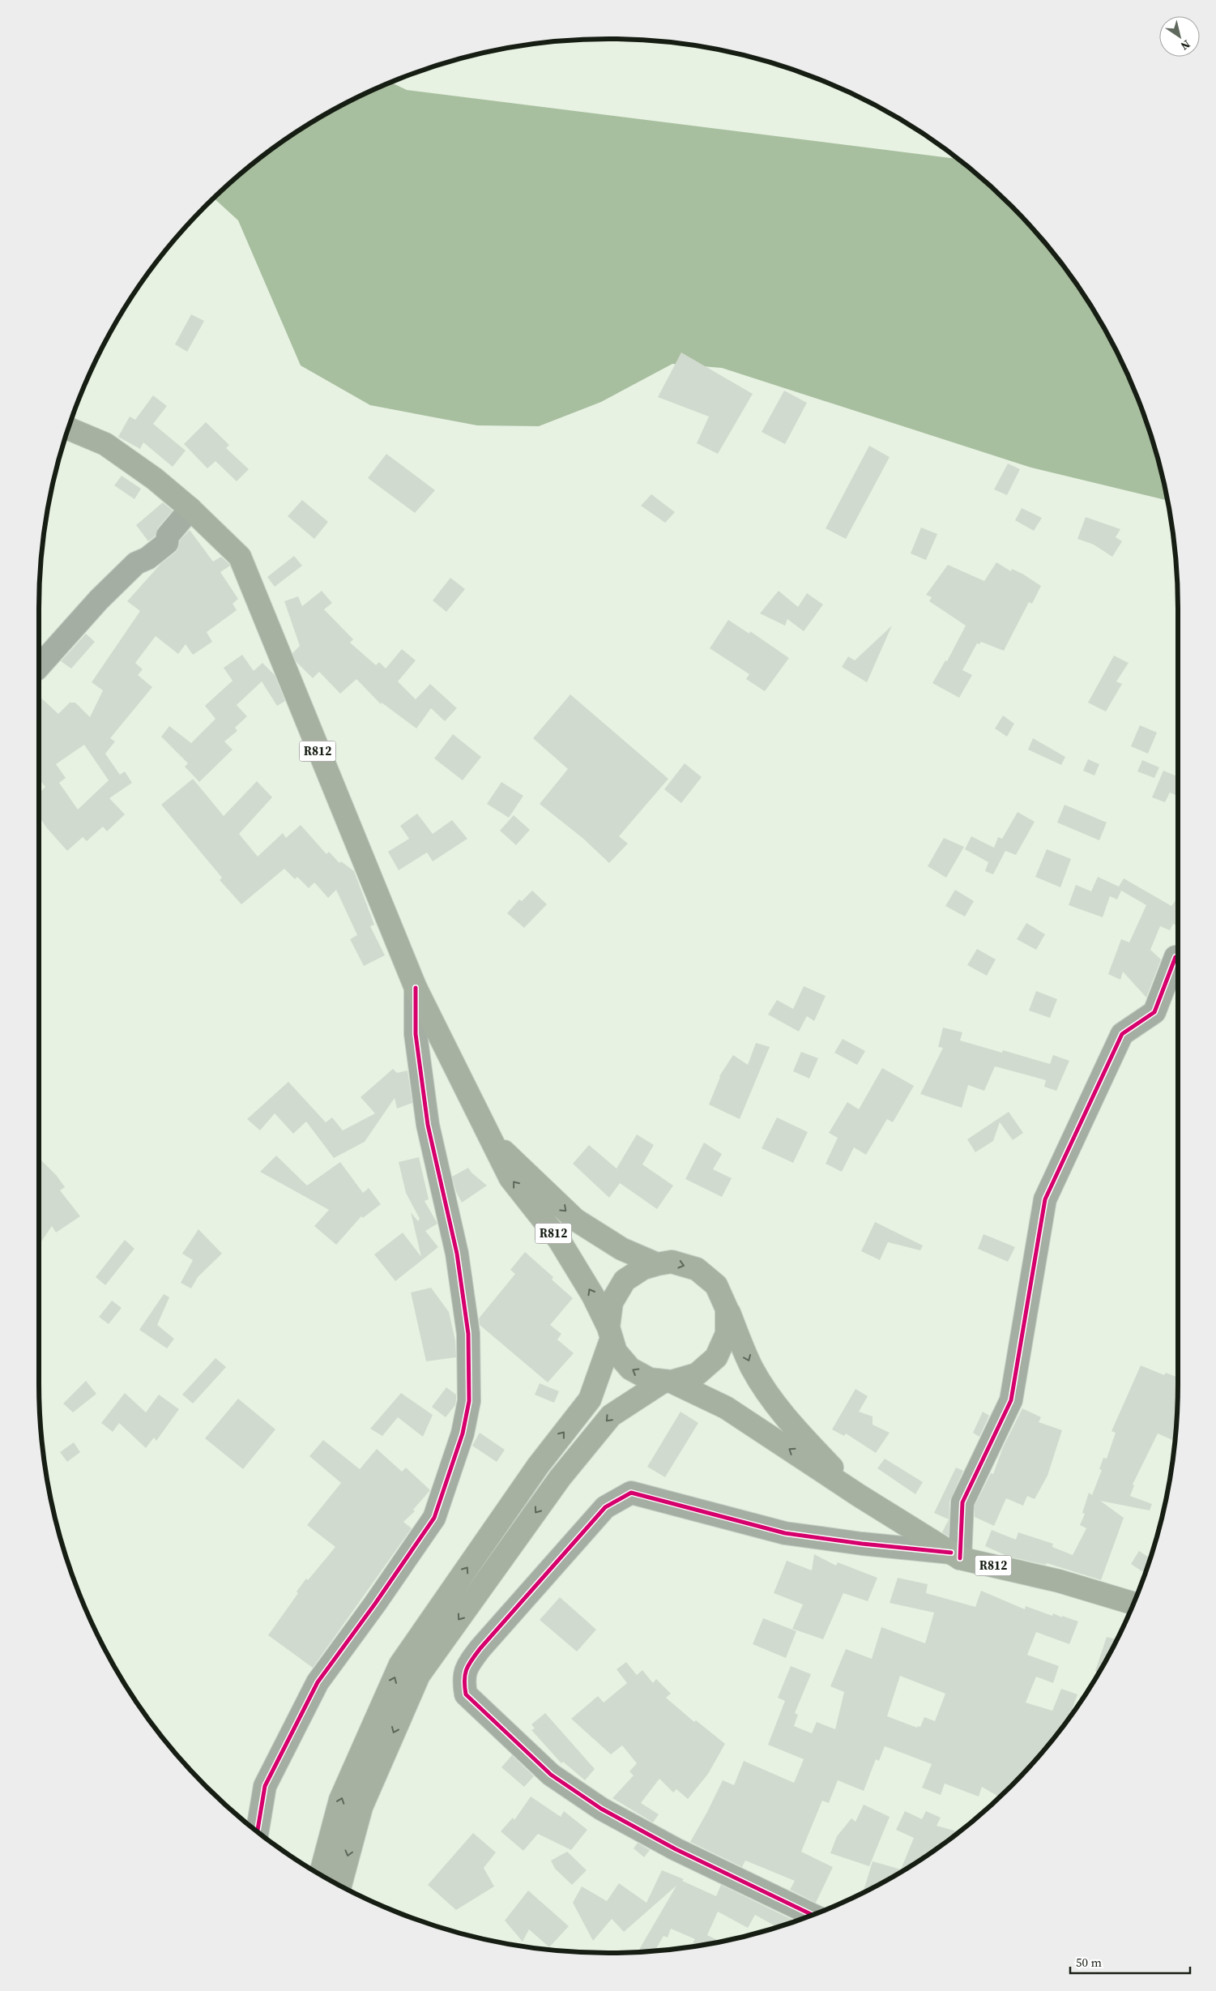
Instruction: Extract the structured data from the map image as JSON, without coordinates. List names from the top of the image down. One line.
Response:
{"streets":{"main road":["R812"]},"scale_bar":"50 m","north":"bottom right"}
